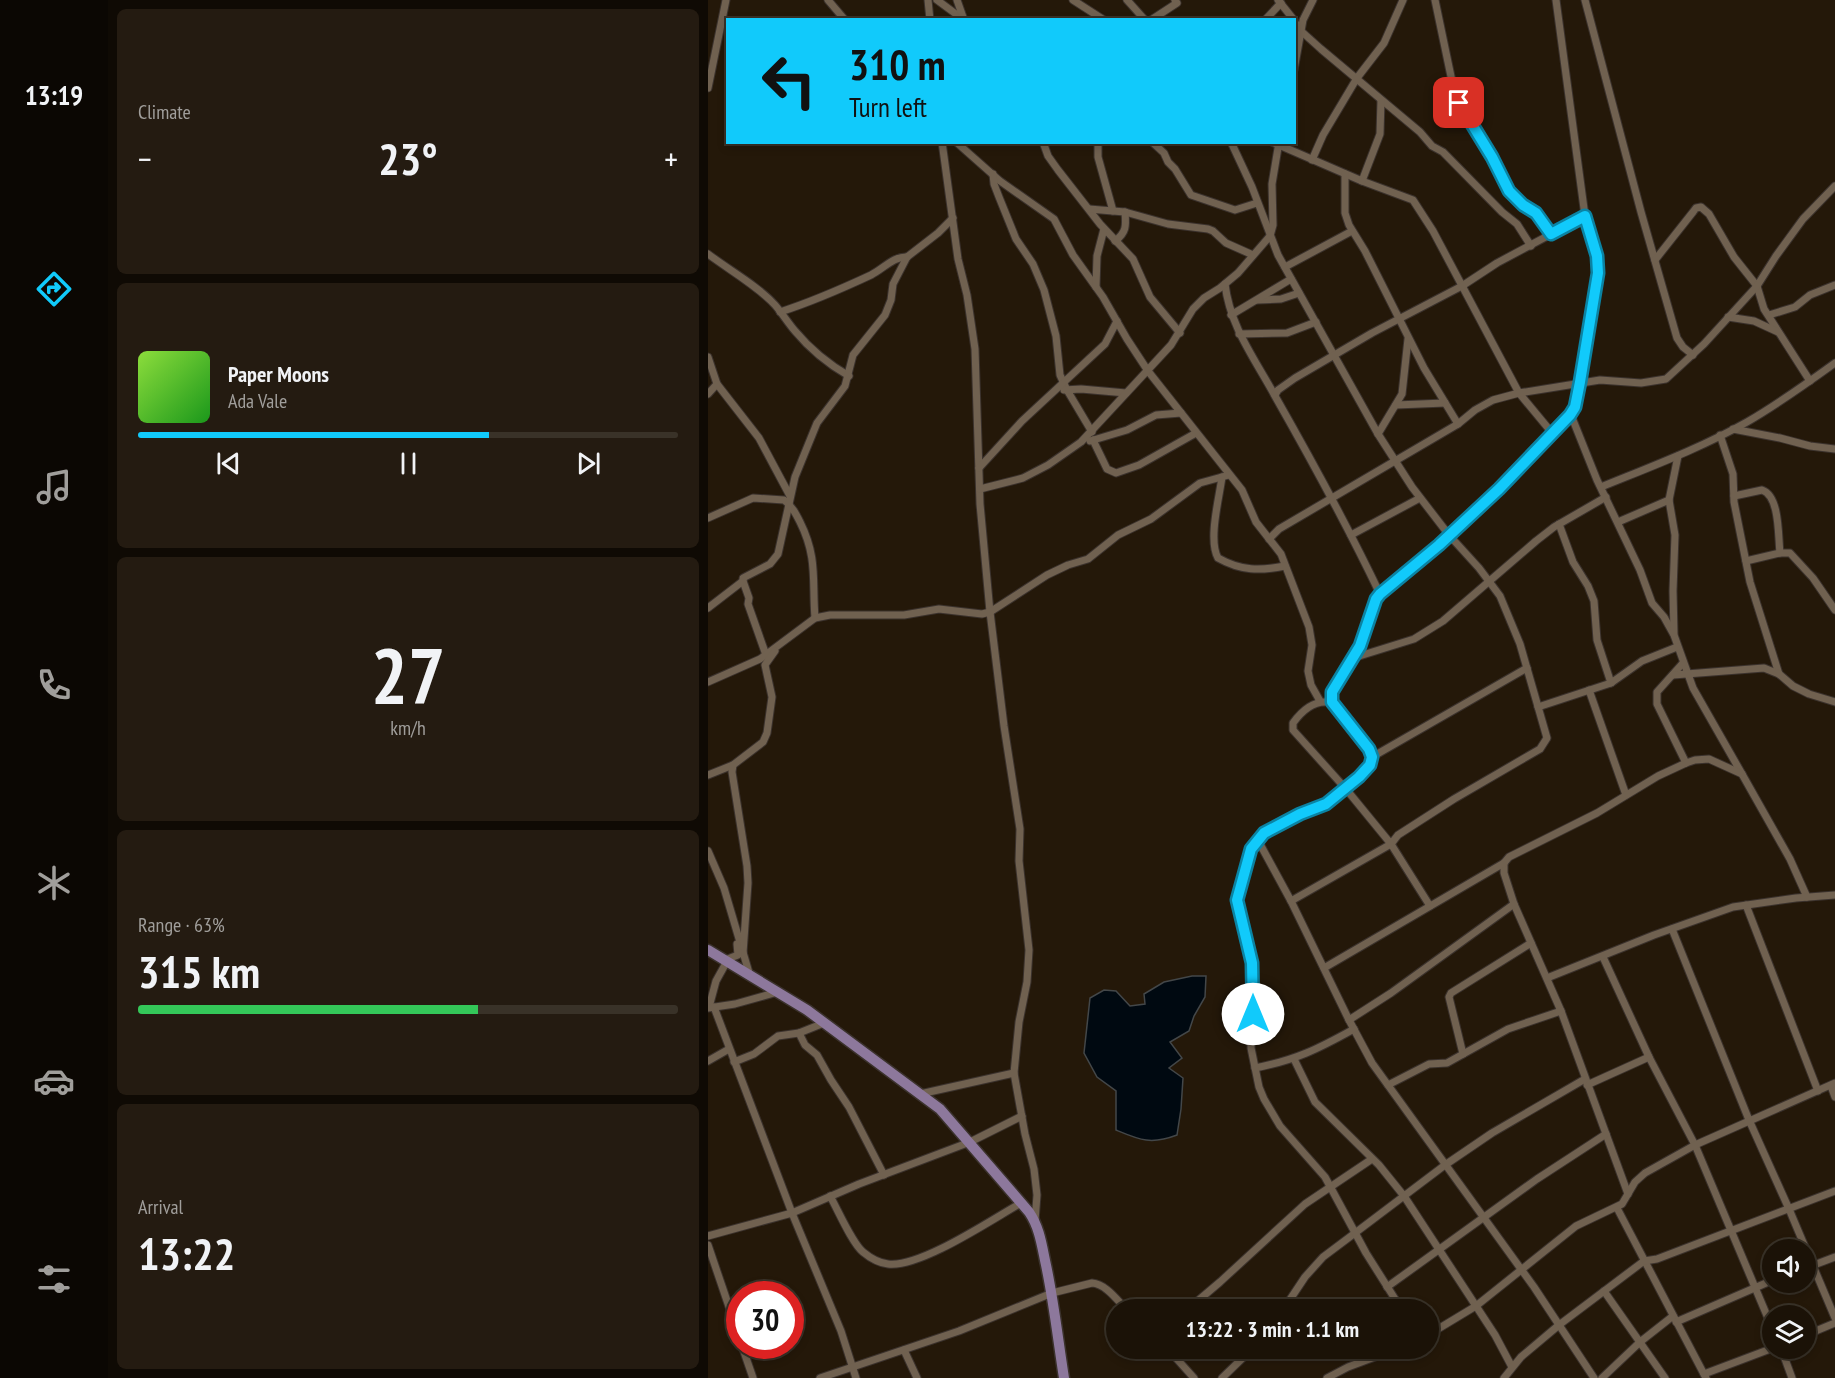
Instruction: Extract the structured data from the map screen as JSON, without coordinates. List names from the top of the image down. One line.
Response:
{"page":{"tabs":"13:19","tile":["Climate",["27","km/h"],["Range · 63%","315 km"],["Arrival","13:22"]],"turn":["310 m","Turn left"],"heat":["−","23°","+"],"song":["Paper Moons","Ada Vale"],"limit":"30","trip":"13:22 · 3 min · 1.1 km"}}
